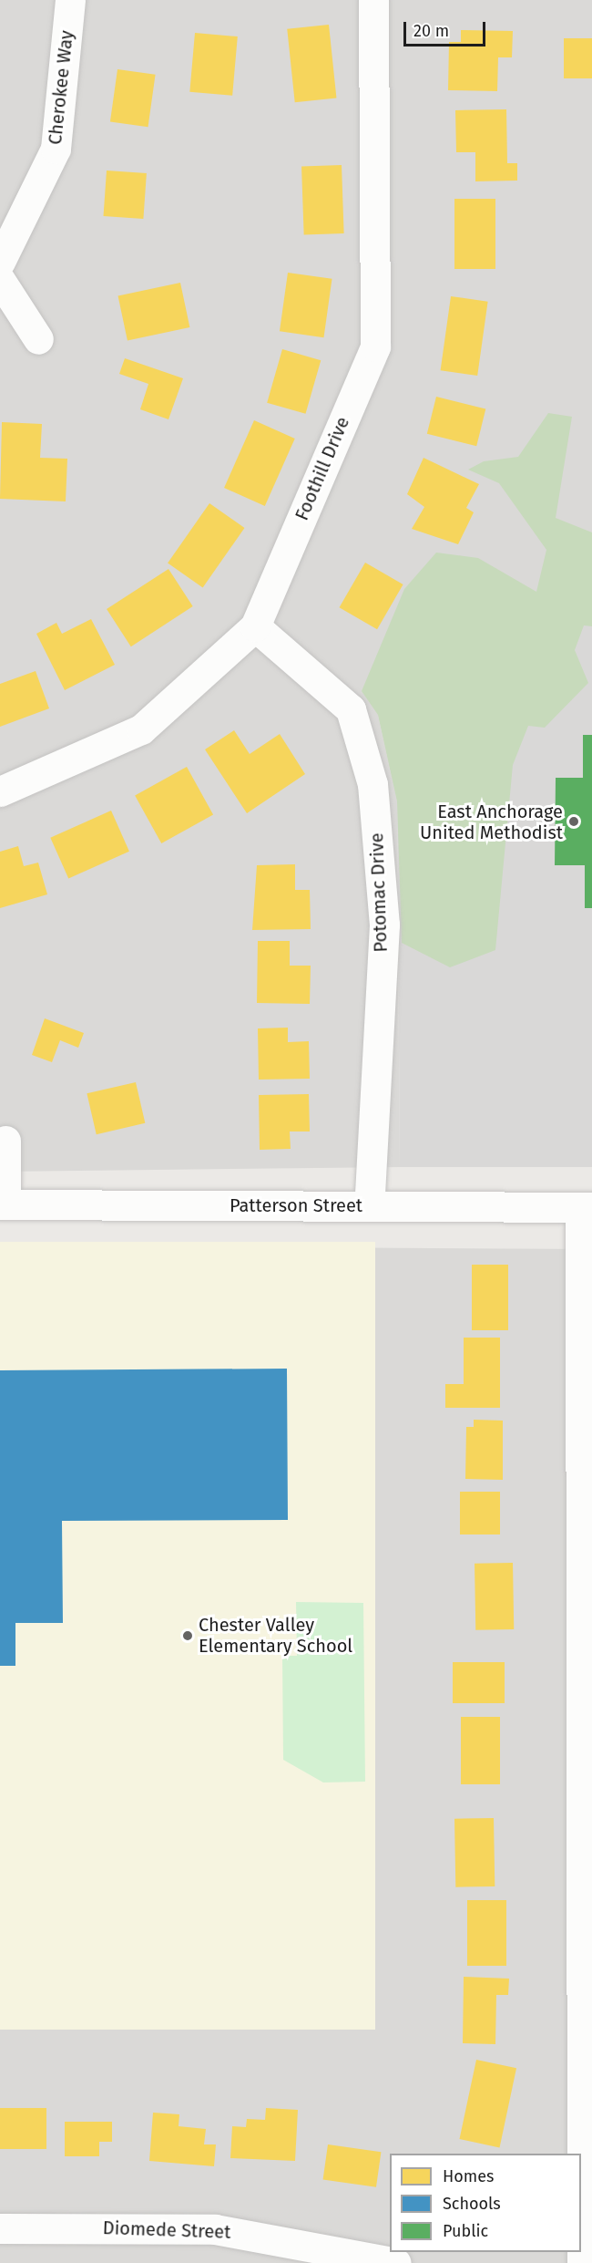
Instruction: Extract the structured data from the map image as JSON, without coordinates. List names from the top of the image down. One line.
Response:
{"streets":{"street":["Cherokee Way","Foothill Drive","Potomac Drive","Patterson Street","Diomede Street"]},"crossings":[["Foothill Drive","Potomac Drive"],["Potomac Drive","Patterson Street"]],"places":["East Anchorage United Methodist","Chester Valley Elementary School"],"legend":["Homes","Schools","Public"],"scale_bar":"20 m"}
